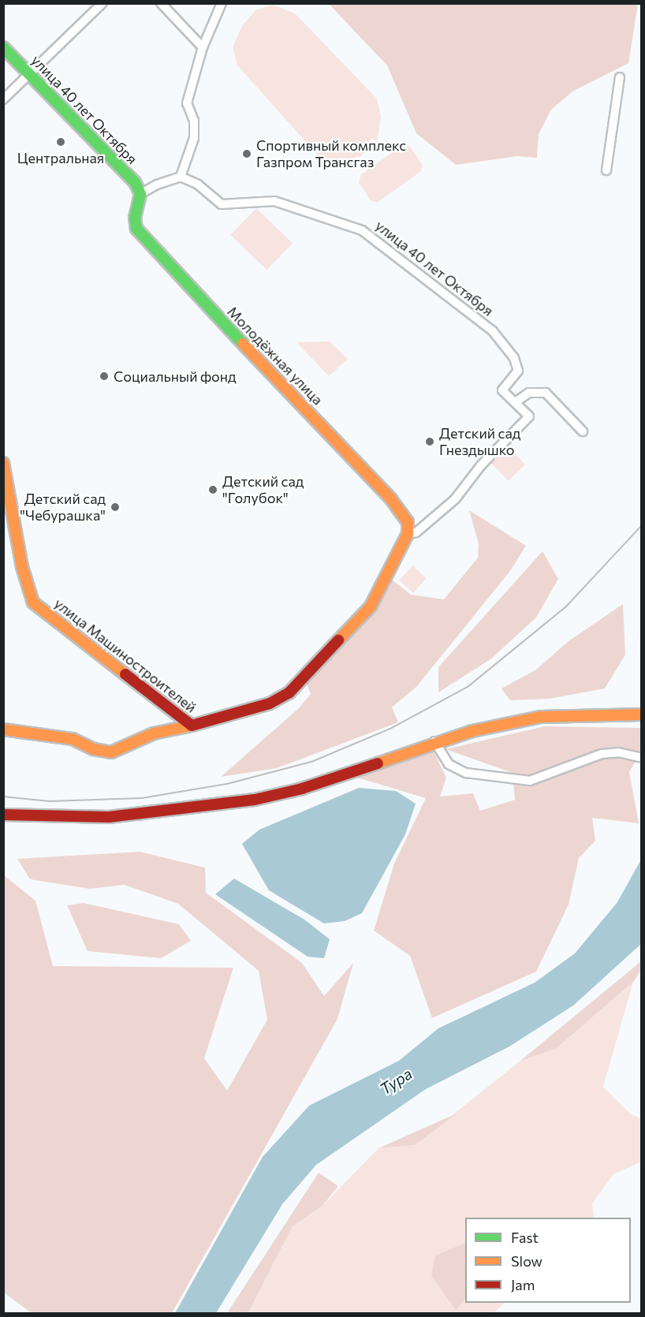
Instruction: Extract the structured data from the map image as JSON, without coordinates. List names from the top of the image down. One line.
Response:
{"streets":{"street":["улица 40 лет Октября","Молодёжная улица","улица Машиностроителей"]},"crossings":[["улица 40 лет Октября","Молодёжная улица"],["Молодёжная улица","улица Машиностроителей"]],"water":["Тура"],"places":["Центральная","Спортивный комплекс Газпром Трансгаз","Социальный фонд","Детский сад Гнездышко","Детский сад \"Голубок\"","Детский сад \"Чебурашка\""],"legend":["Fast","Slow","Jam"]}
